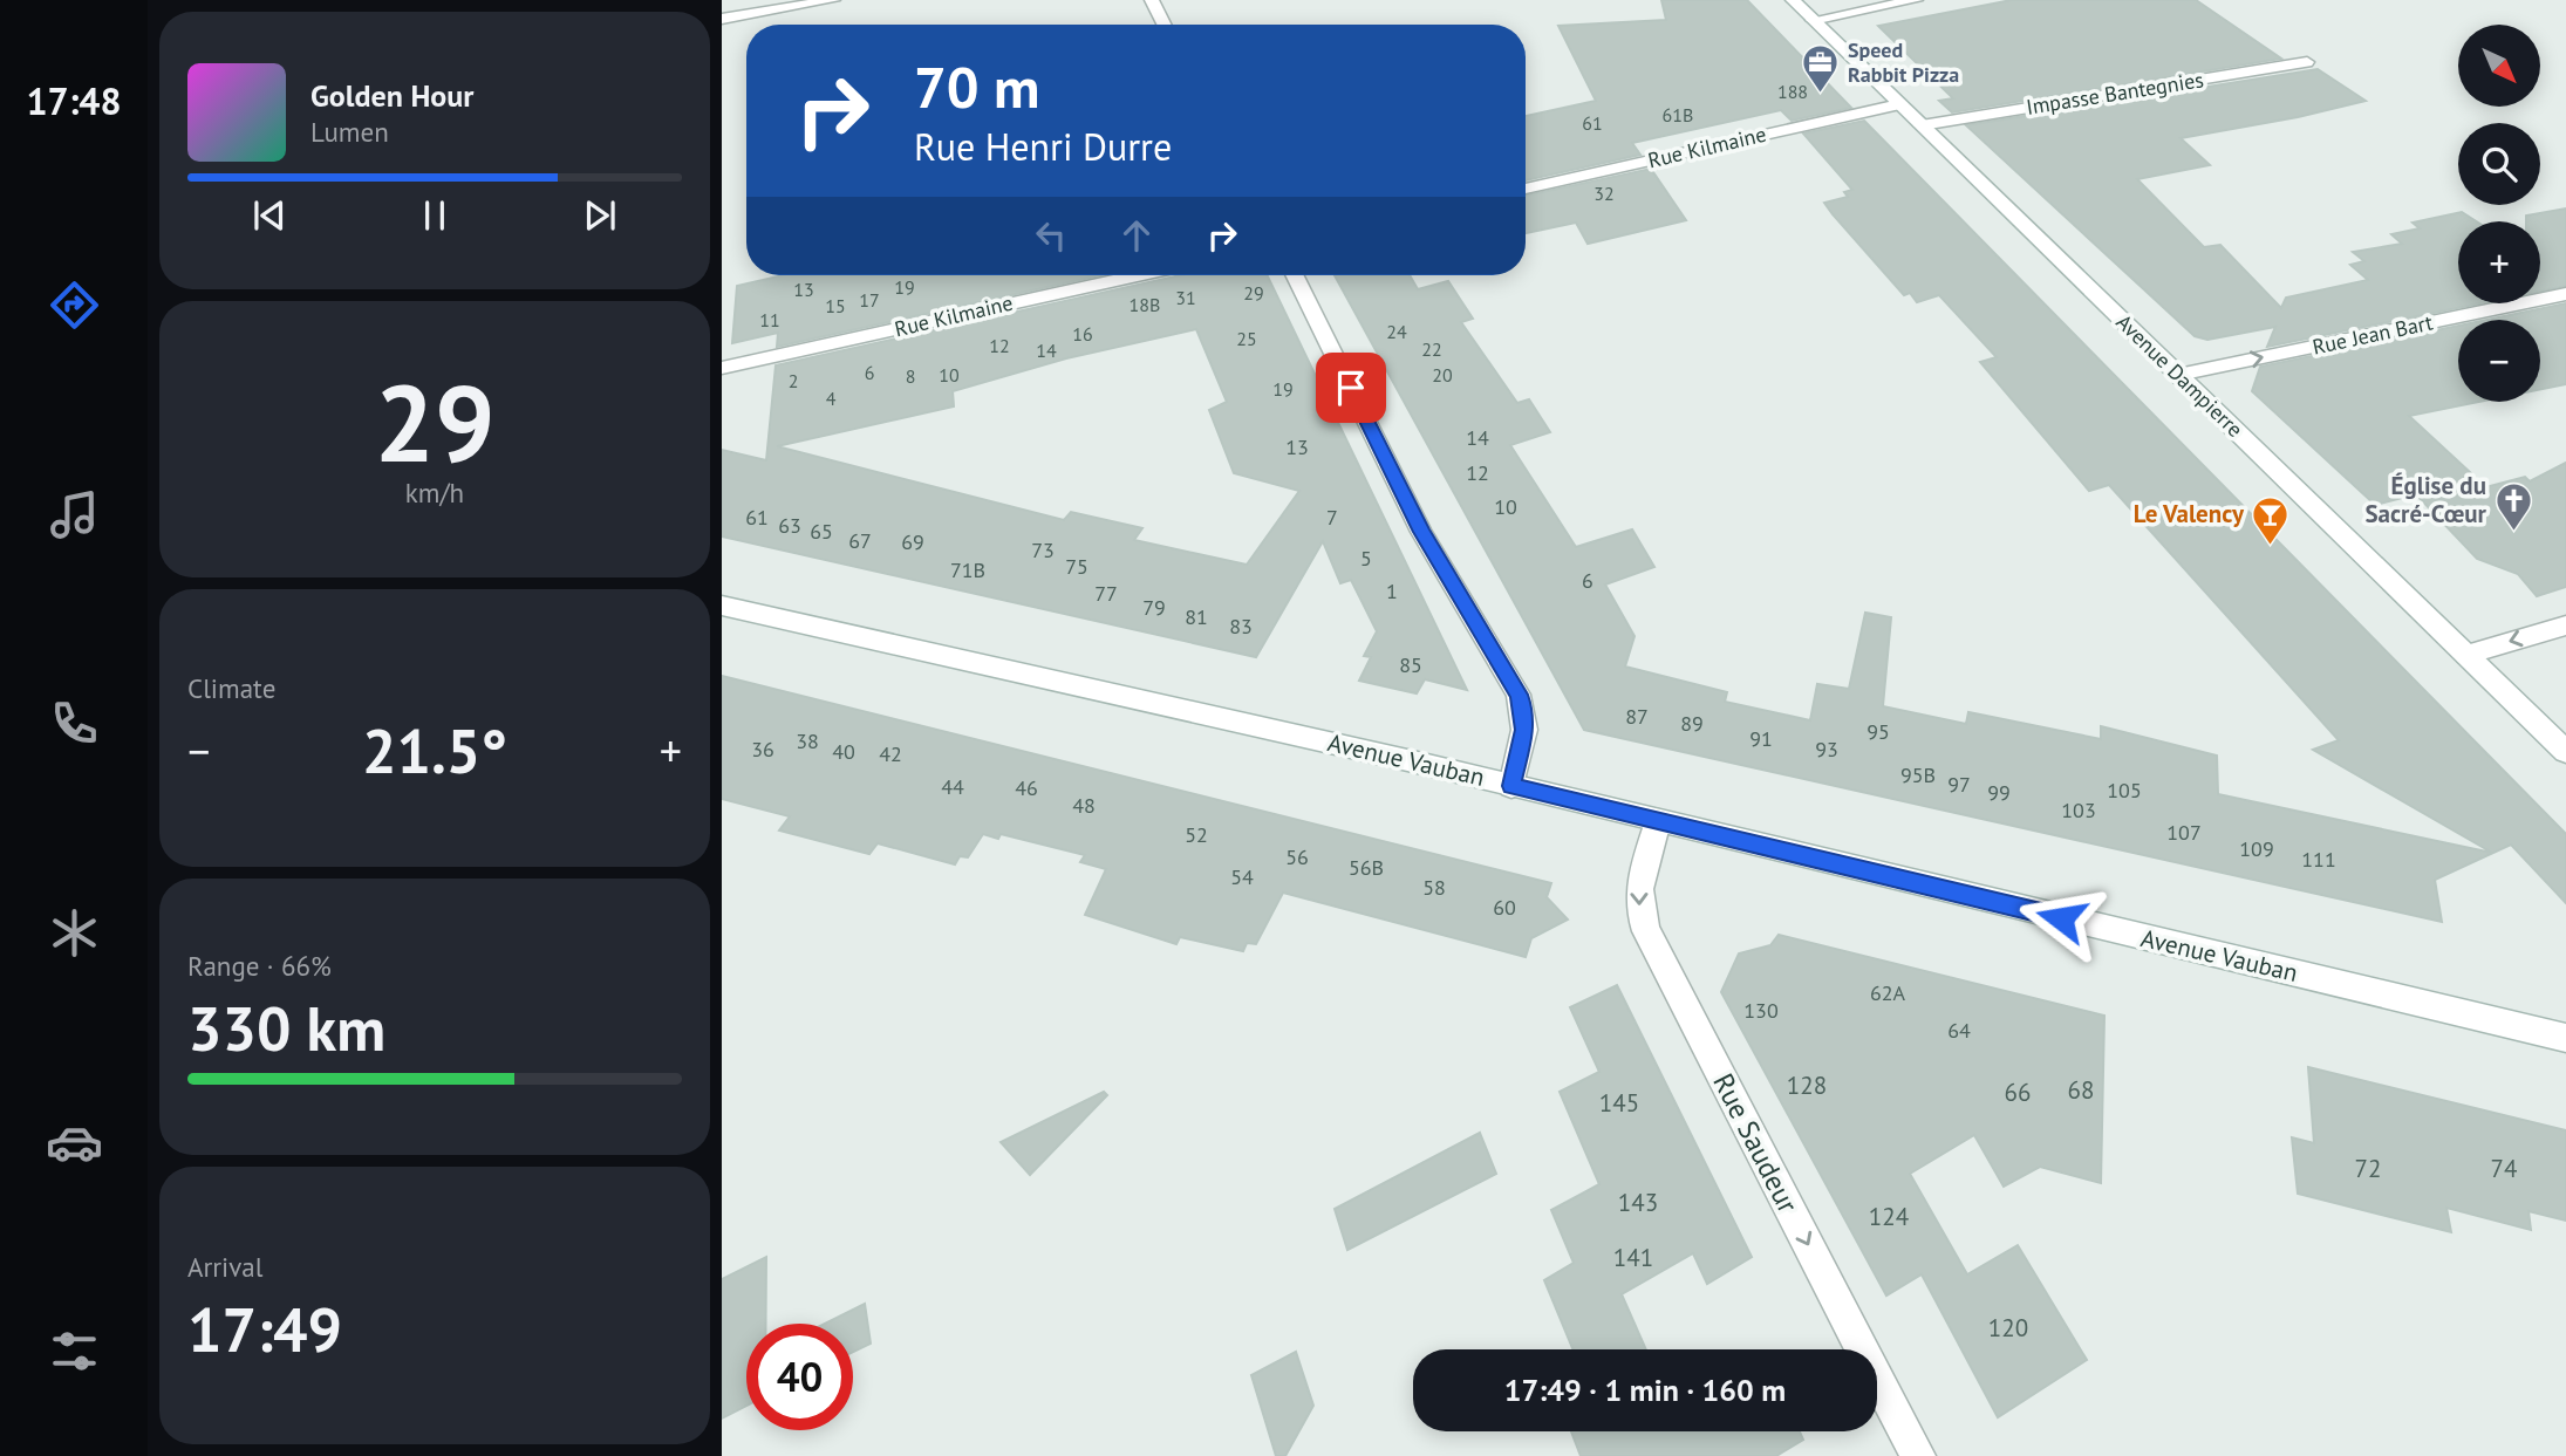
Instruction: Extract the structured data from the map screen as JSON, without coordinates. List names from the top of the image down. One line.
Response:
{"streets":{"street":["Impasse Bantegnies","Rue Kilmaine","Rue Jean Bart","Avenue Dampierre","Avenue Vauban","Rue Saudeur"]},"crossings":[["Impasse Bantegnies","Avenue Dampierre"],["Rue Kilmaine","Avenue Dampierre"],["Rue Jean Bart","Avenue Dampierre"],["Avenue Vauban","Rue Saudeur"]],"one_way":["Rue Jean Bart","Rue Saudeur"],"places":{"office":["Speed Rabbit Pizza"],"church":["Église du Sacré-Cœur"],"bar":["Le Valency"]},"house_numbers":["188","61B","61","32","19","13","29","31","17","18B","15","11","24","16","25","12","22","14","6","10","20","8","2","19","4","14","13","12","10","61","7","63","65","67","69","73","5","75","71B","6","1","77","79","81","83","85","87","89","95","91","38","36","93","40","42","95B","97","44","46","105","99","48","103","107","52","109","56","111","56B","54","58","60","62A","130","64","128","68","66","145","72","74","143","124","141","120"],"north":"bottom right","page":{"tabs":"17:48","map_buttons":["+","−"],"turn":["70 m","Rue Henri Durre"],"song":["Golden Hour","Lumen"],"tile":[["29","km/h"],"Climate",["Range · 66%","330 km"],["Arrival","17:49"]],"heat":["−","21.5°","+"],"limit":"40","trip":"17:49 · 1 min · 160 m"}}
